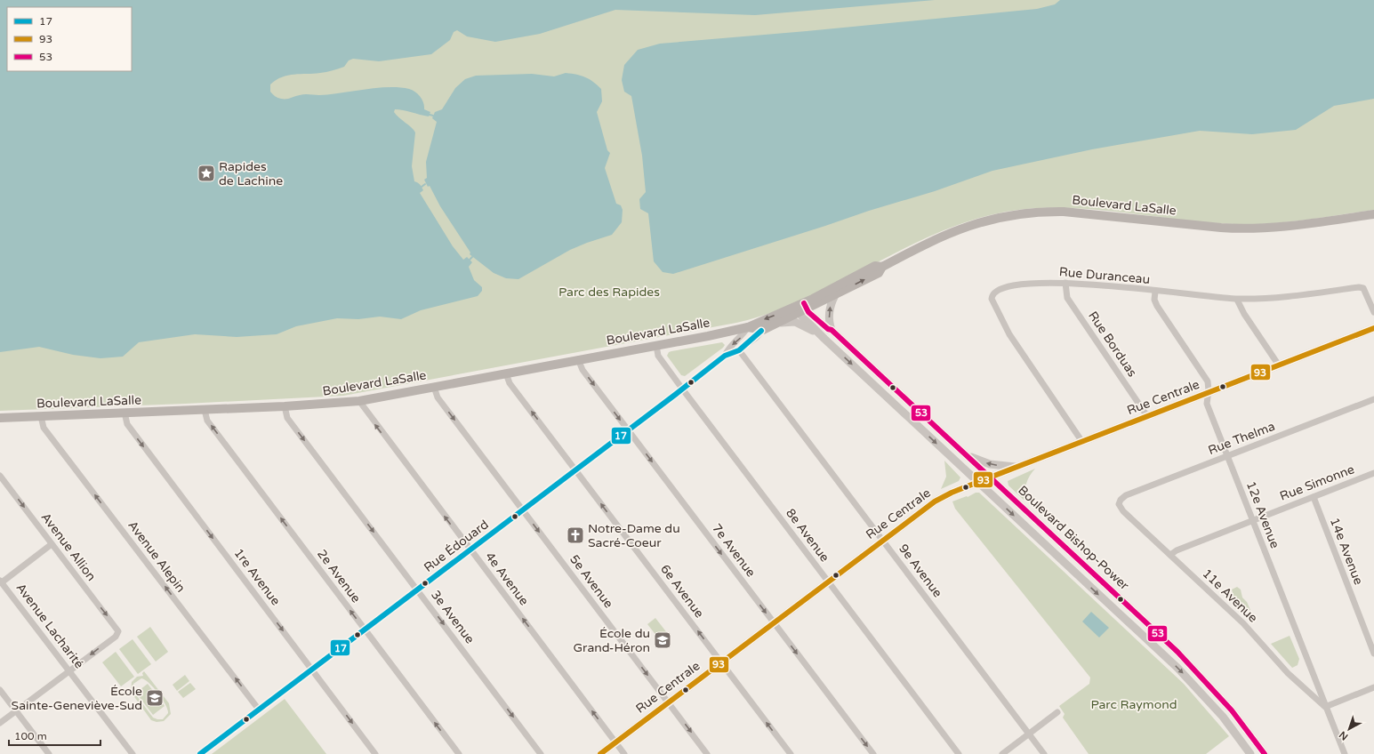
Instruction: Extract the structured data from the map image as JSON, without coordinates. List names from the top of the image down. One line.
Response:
{"streets":{"main road":["Boulevard LaSalle"],"street":["Rue Duranceau","Rue Borduas","Rue Centrale","Rue Thelma","Rue Simonne","12e Avenue","8e Avenue","Boulevard Bishop-Power","Rue Édouard","Avenue Allion","7e Avenue","14e Avenue","Avenue Alepin","9e Avenue","2e Avenue","1re Avenue","4e Avenue","5e Avenue","6e Avenue","11e Avenue","3e Avenue","Avenue Lacharité"]},"crossings":[["Boulevard LaSalle","8e Avenue"],["Boulevard LaSalle","Boulevard Bishop-Power"],["Boulevard LaSalle","Rue Édouard"],["Boulevard LaSalle","7e Avenue"],["Boulevard LaSalle","Avenue Alepin"],["Boulevard LaSalle","2e Avenue"],["Boulevard LaSalle","1re Avenue"],["Boulevard LaSalle","4e Avenue"],["Boulevard LaSalle","5e Avenue"],["Boulevard LaSalle","6e Avenue"],["Boulevard LaSalle","3e Avenue"],["Rue Duranceau","Rue Borduas"],["Rue Duranceau","Rue Centrale"],["Rue Duranceau","12e Avenue"],["Rue Borduas","Rue Centrale"],["Rue Centrale","12e Avenue"],["Rue Centrale","8e Avenue"],["Rue Centrale","Boulevard Bishop-Power"],["Rue Centrale","7e Avenue"],["Rue Centrale","9e Avenue"],["Rue Centrale","4e Avenue"],["Rue Centrale","5e Avenue"],["Rue Centrale","6e Avenue"],["Rue Thelma","12e Avenue"],["Rue Thelma","11e Avenue"],["Rue Simonne","12e Avenue"],["Rue Simonne","14e Avenue"],["Rue Simonne","11e Avenue"],["12e Avenue","11e Avenue"],["8e Avenue","Rue Édouard"],["Rue Édouard","7e Avenue"],["Rue Édouard","Avenue Alepin"],["Rue Édouard","9e Avenue"],["Rue Édouard","2e Avenue"],["Rue Édouard","1re Avenue"],["Rue Édouard","4e Avenue"],["Rue Édouard","5e Avenue"],["Rue Édouard","6e Avenue"],["Rue Édouard","3e Avenue"],["Avenue Allion","Avenue Lacharité"]],"one_way":["7e Avenue","Avenue Alepin","2e Avenue","1re Avenue","4e Avenue","5e Avenue","6e Avenue","3e Avenue"],"parks":["Parc des Rapides","Parc Raymond"],"places":{"place":["Rapides de Lachine"],"church":["Notre-Dame du Sacré-Coeur"],"school or university":["École du Grand-Héron","École Sainte-Geneviève-Sud"]},"lines":["transit line 53","transit line 93","transit line 17"],"legend":["17","93","53"],"scale_bar":"100 m","north":"bottom left"}
